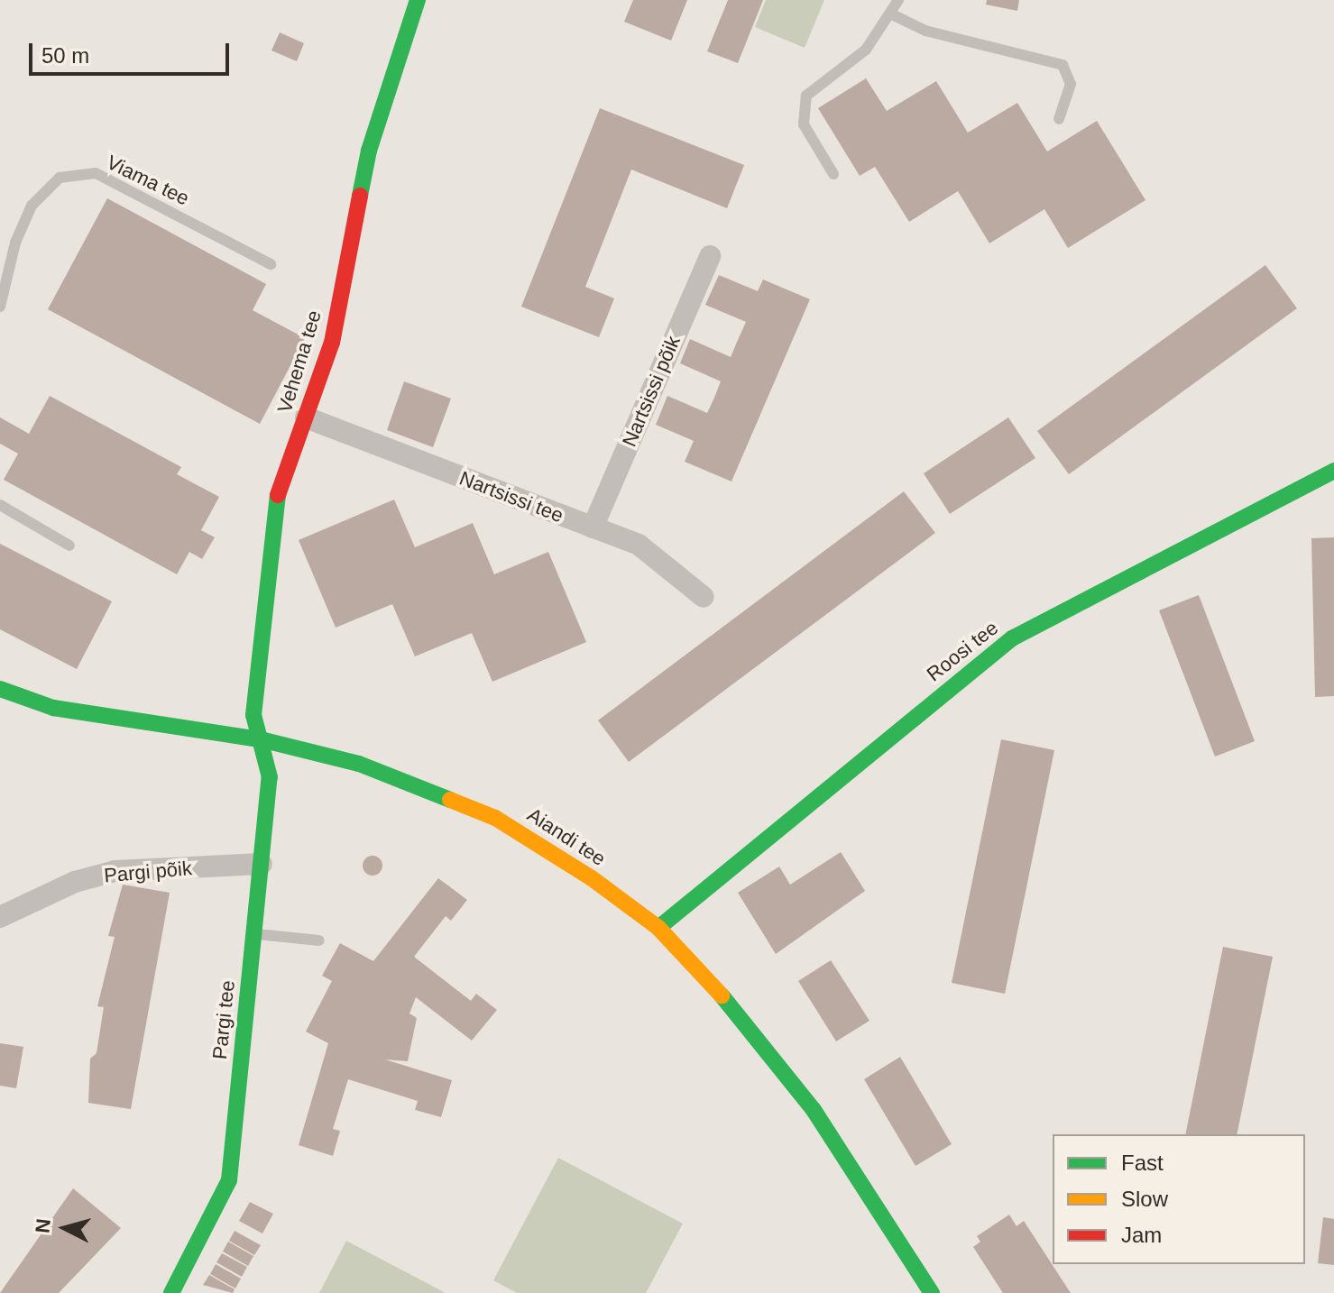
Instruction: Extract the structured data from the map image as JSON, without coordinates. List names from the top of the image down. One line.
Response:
{"streets":{"street":["Vehema tee","Nartsissi põik","Nartsissi tee","Roosi tee","Aiandi tee","Pargi põik","Pargi tee"],"lane":["Viama tee"]},"crossings":[["Vehema tee","Nartsissi tee"],["Vehema tee","Aiandi tee"],["Vehema tee","Pargi tee"],["Nartsissi põik","Nartsissi tee"],["Roosi tee","Aiandi tee"],["Aiandi tee","Pargi tee"],["Pargi põik","Pargi tee"]],"legend":["Fast","Slow","Jam"],"scale_bar":"50 m","north":"left"}
